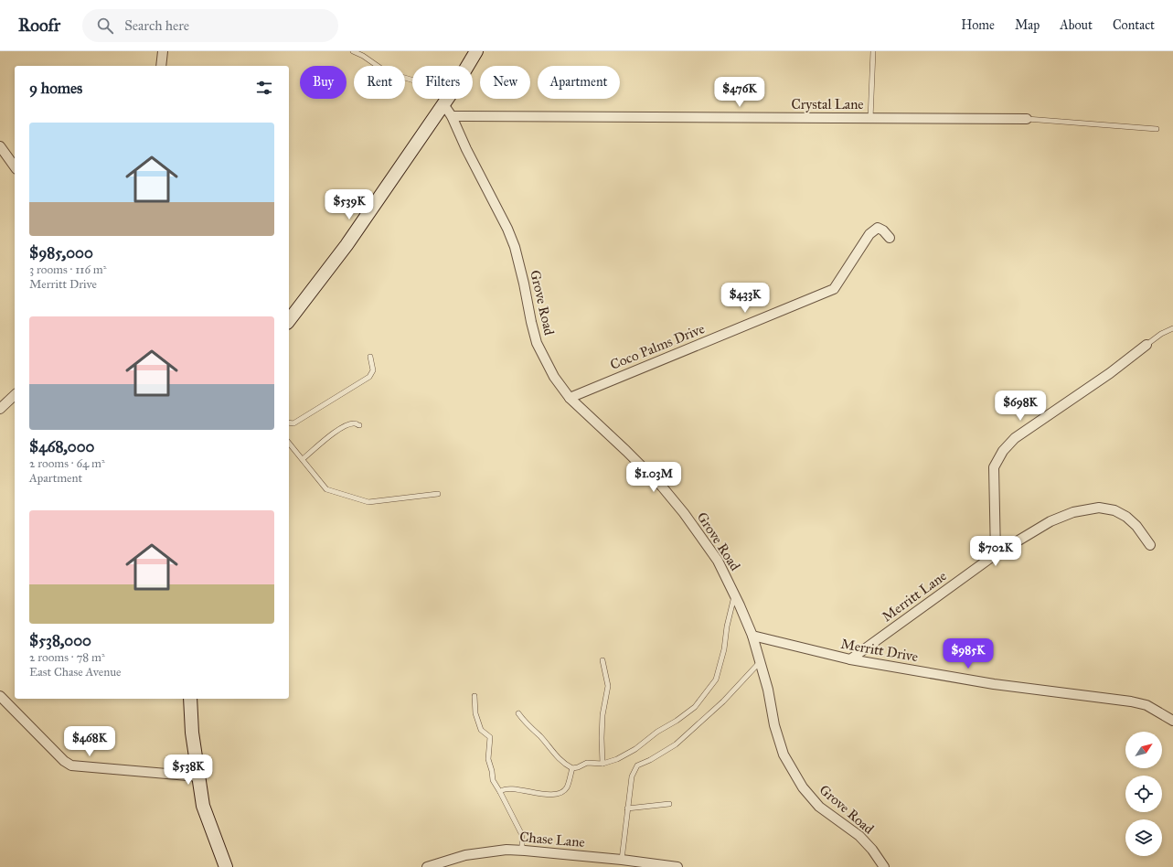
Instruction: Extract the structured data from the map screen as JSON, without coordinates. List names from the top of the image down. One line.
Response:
{"streets":{"street":["Crystal Lane","Grove Road","Coco Palms Drive","Merritt Lane","Merritt Drive","Chase Lane"]},"crossings":[["Crystal Lane","Grove Road"],["Grove Road","Coco Palms Drive"],["Grove Road","Merritt Drive"],["Merritt Lane","Merritt Drive"]],"north":"top right","page":{"header":"Roofr","search":"Search here","nav":["Home","Map","About","Contact"],"chip":["Buy","Rent","Filters","New","Apartment"],"heading":"9 homes","price":["$476K","$539K","$433K","$698K","$1.03M","$702K","$985K","$468K","$538K"],"list":[{"name":"$985,000","note":"3 rooms · 116 m² · Merritt Drive"},{"name":"$468,000","note":"2 rooms · 64 m² · Apartment"},{"name":"$538,000","note":"2 rooms · 78 m² · East Chase Avenue"}]}}
